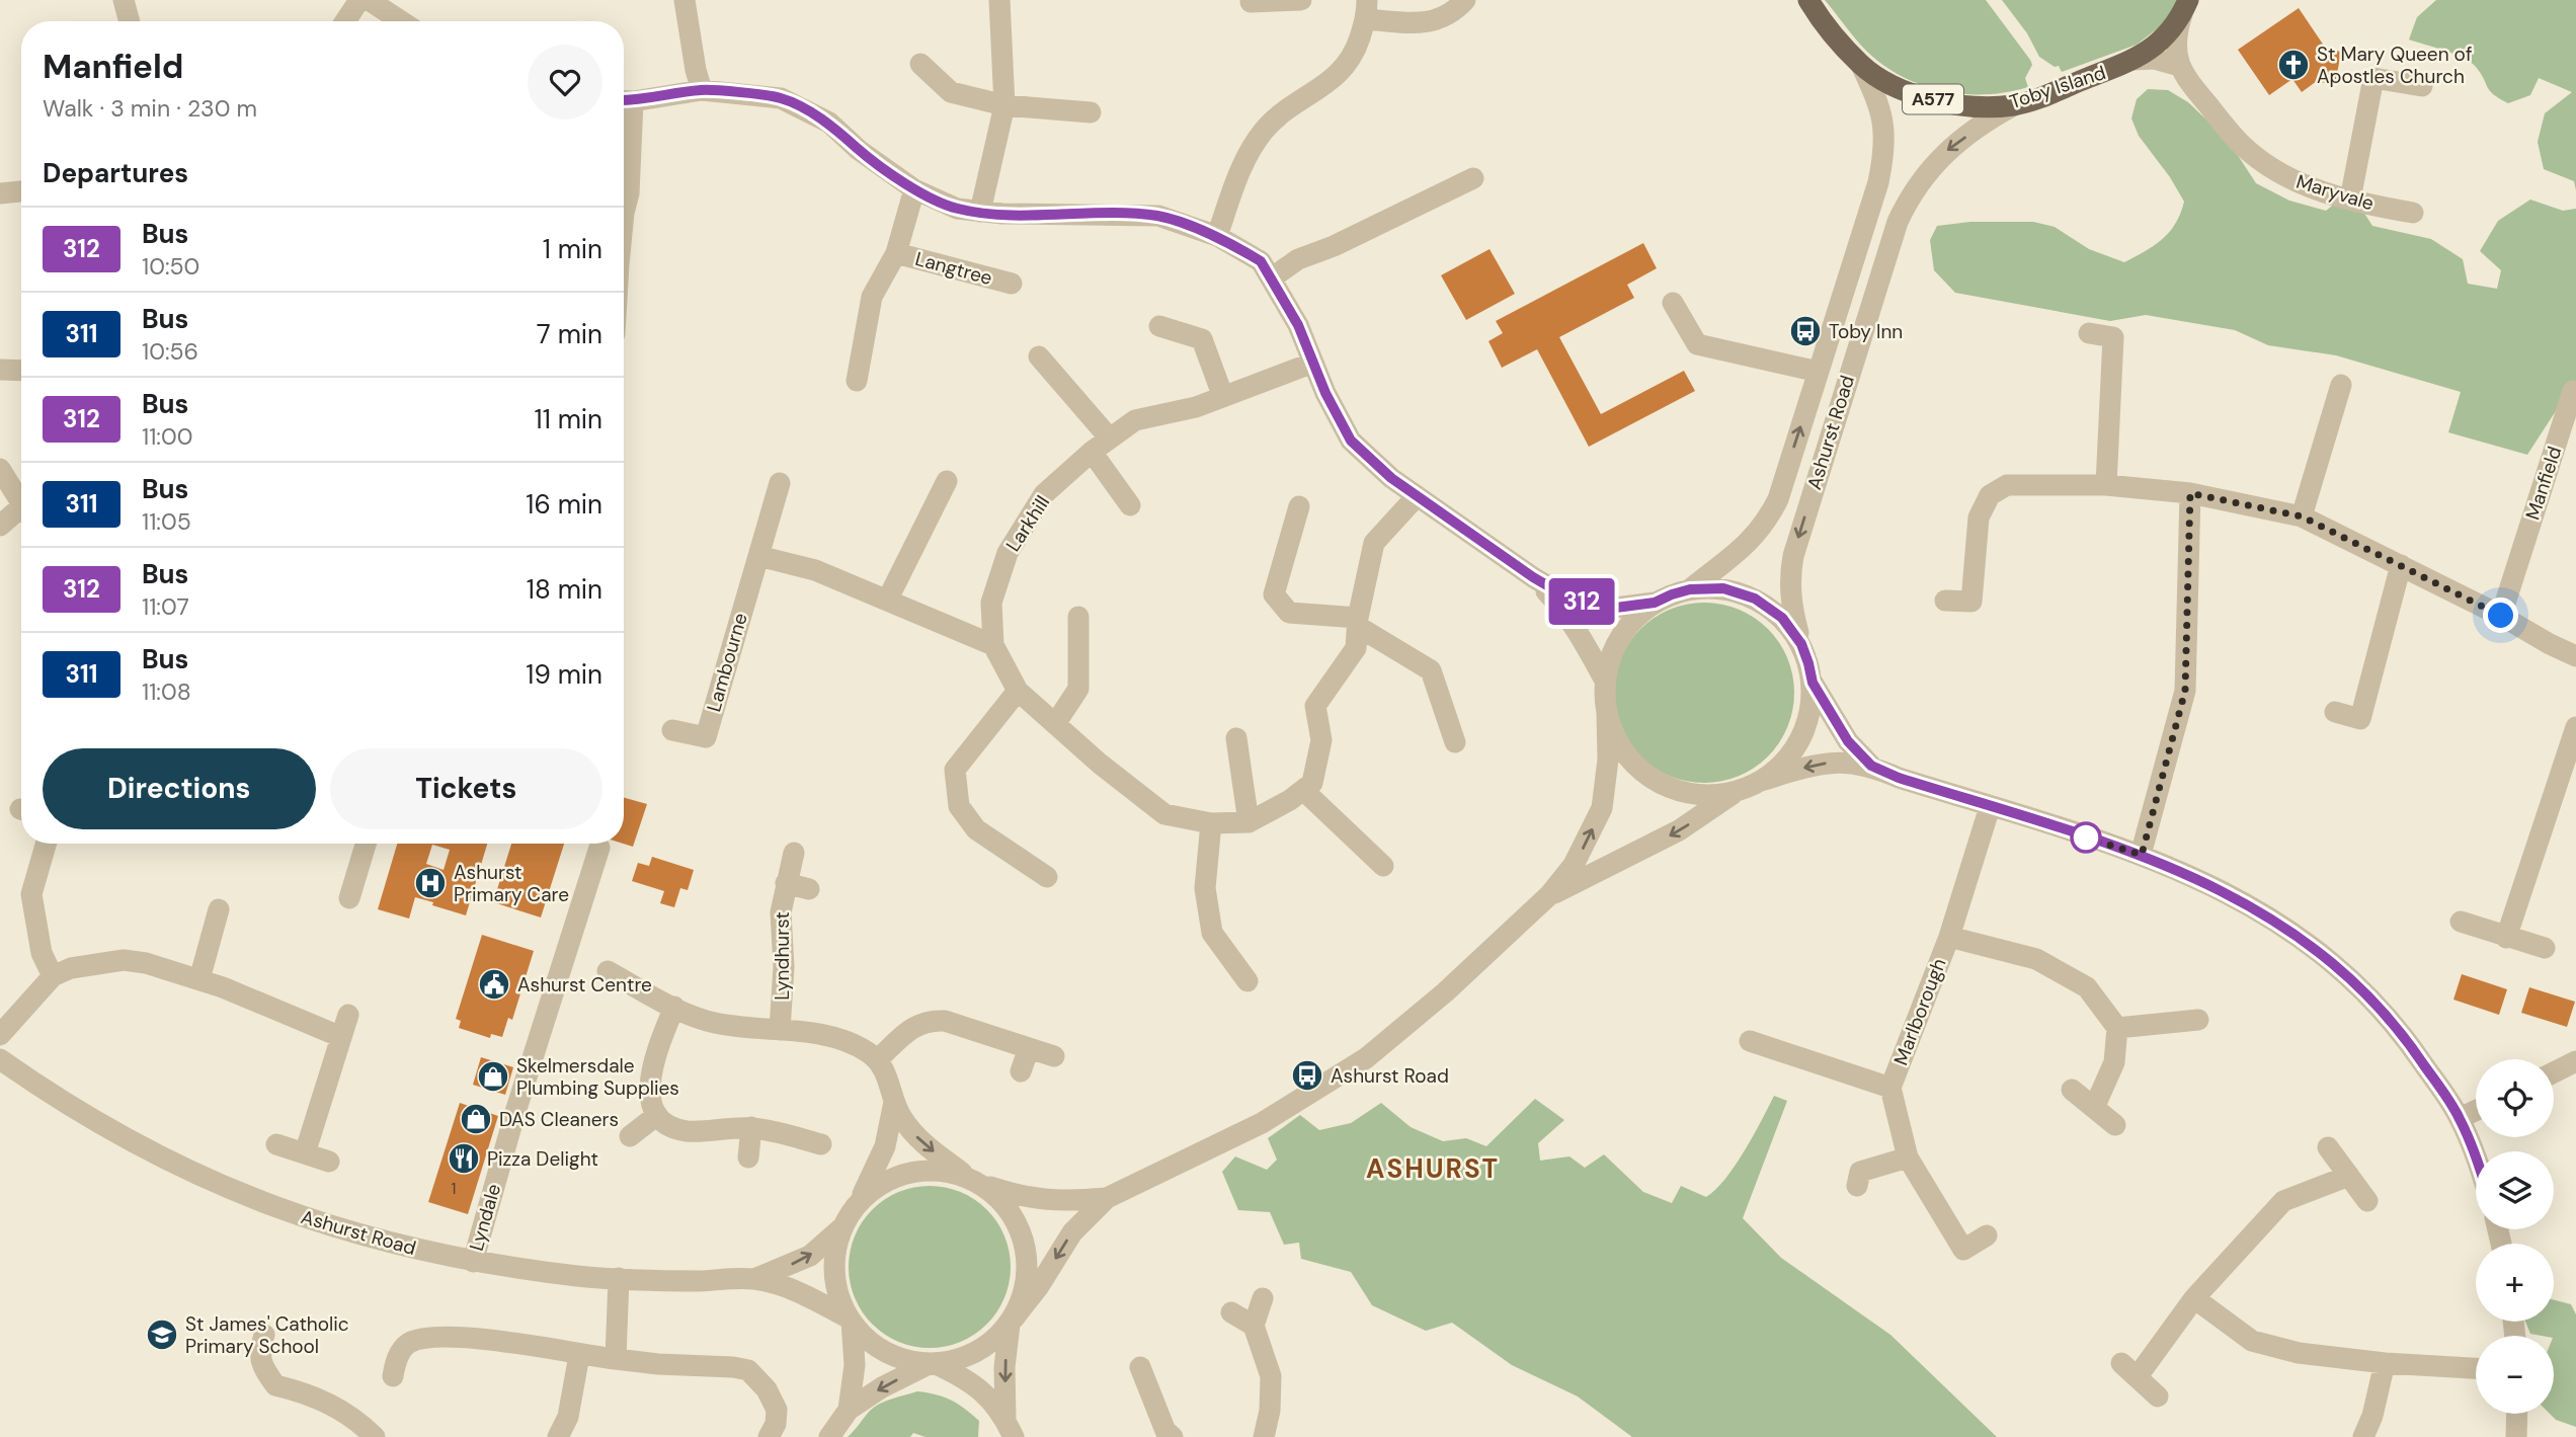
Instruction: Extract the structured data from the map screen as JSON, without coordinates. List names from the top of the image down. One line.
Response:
{"streets":{"main road":["Toby Island","A577"],"street":["Maryvale","Langtree","Ashurst Road","Manfield","Larkhill","Lambourne","Lyndhurst","Marlborough","Lyndale"]},"crossings":[["Toby Island","Ashurst Road"],["Ashurst Road","Lyndale"]],"districts":["ASHURST"],"places":{"church":["St Mary Queen of Apostles Church"],"bus stop":["Toby Inn","Ashurst Road"],"hospital":["Ashurst Primary Care"],"public building":["Ashurst Centre"],"shop":["Skelmersdale Plumbing Supplies","DAS Cleaners"],"restaurant":["Pizza Delight"],"school or university":["St James' Catholic Primary School"]},"lines":["bus line 312"],"house_numbers":["1"],"page":{"on_map":"312","heading":[["Manfield","Walk · 3 min · 230 m"],"Departures"],"list":[{"mark":"312","name":"Bus","note":"10:50","value":"1 min"},{"mark":"311","name":"Bus","note":"10:56","value":"7 min"},{"mark":"312","name":"Bus","note":"11:00","value":"11 min"},{"mark":"311","name":"Bus","note":"11:05","value":"16 min"},{"mark":"312","name":"Bus","note":"11:07","value":"18 min"},{"mark":"311","name":"Bus","note":"11:08","value":"19 min"}],"buttons":["Directions","Tickets"],"map_buttons":["+","−"]}}
